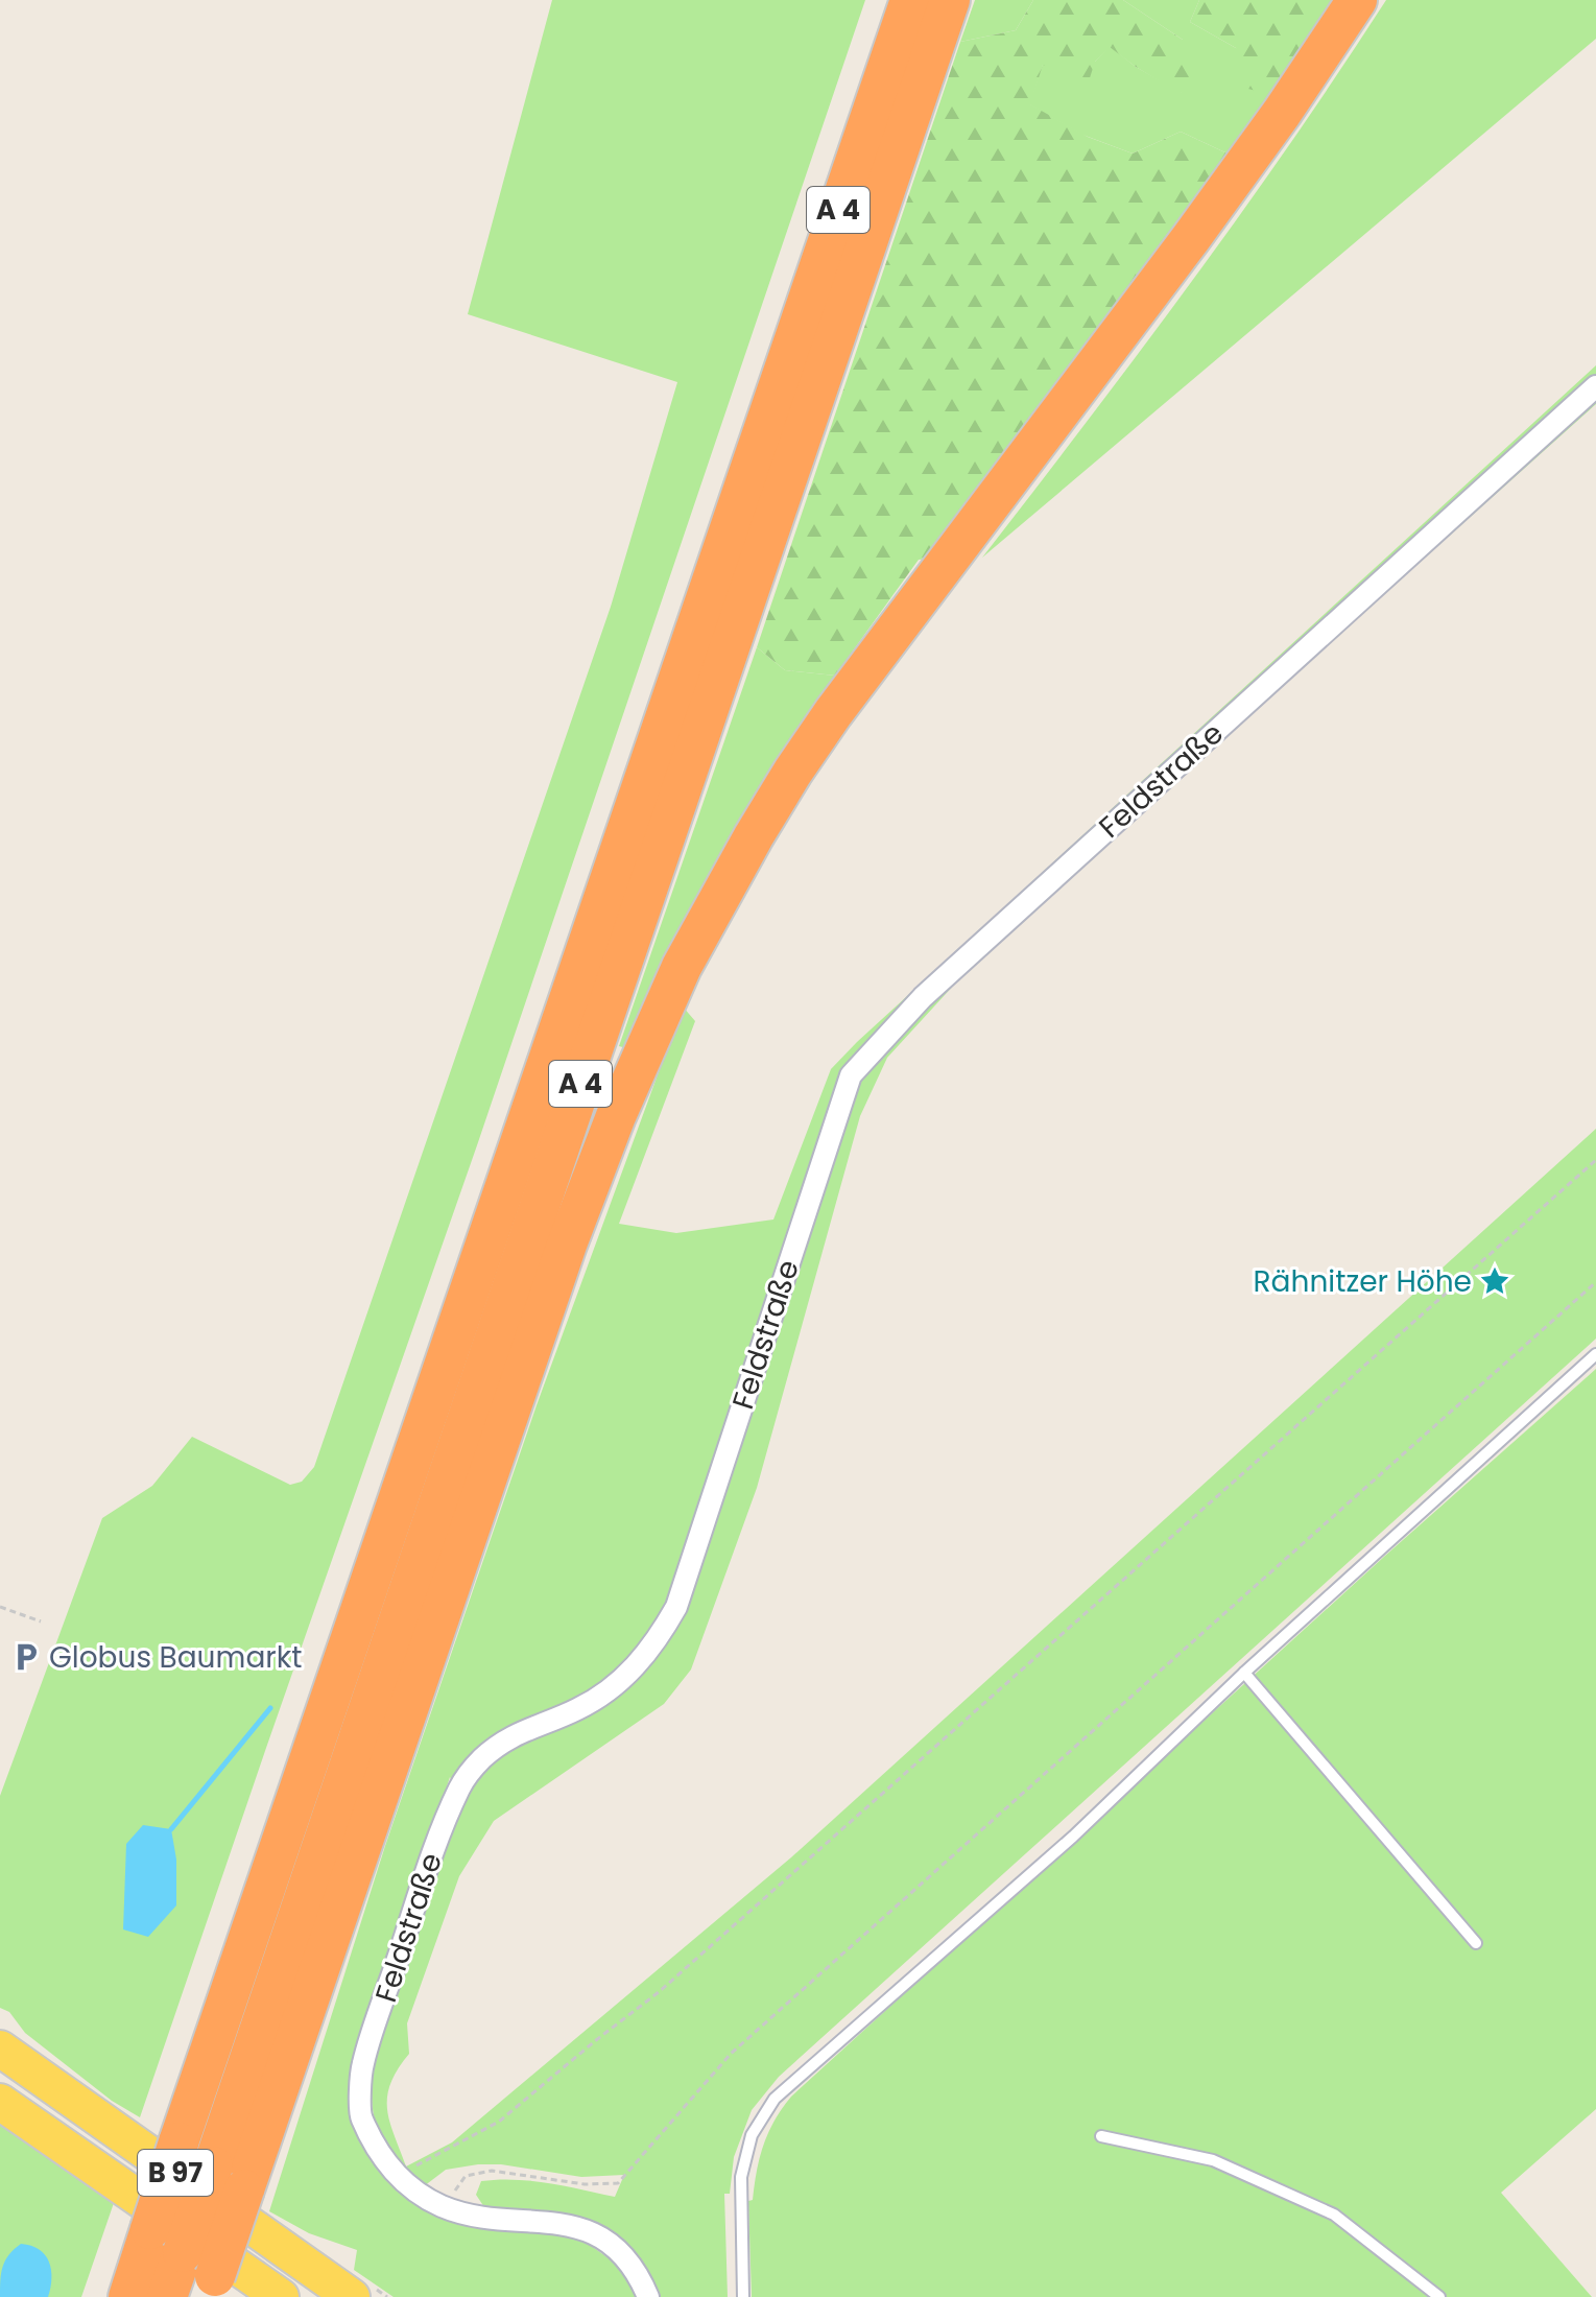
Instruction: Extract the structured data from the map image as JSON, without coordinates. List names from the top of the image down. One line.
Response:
{"streets":{"highway":["A 4"],"main road":["B 97"],"street":["Feldstraße"]},"places":{"place":["Rähnitzer Höhe"],"parking":["Globus Baumarkt"]}}
